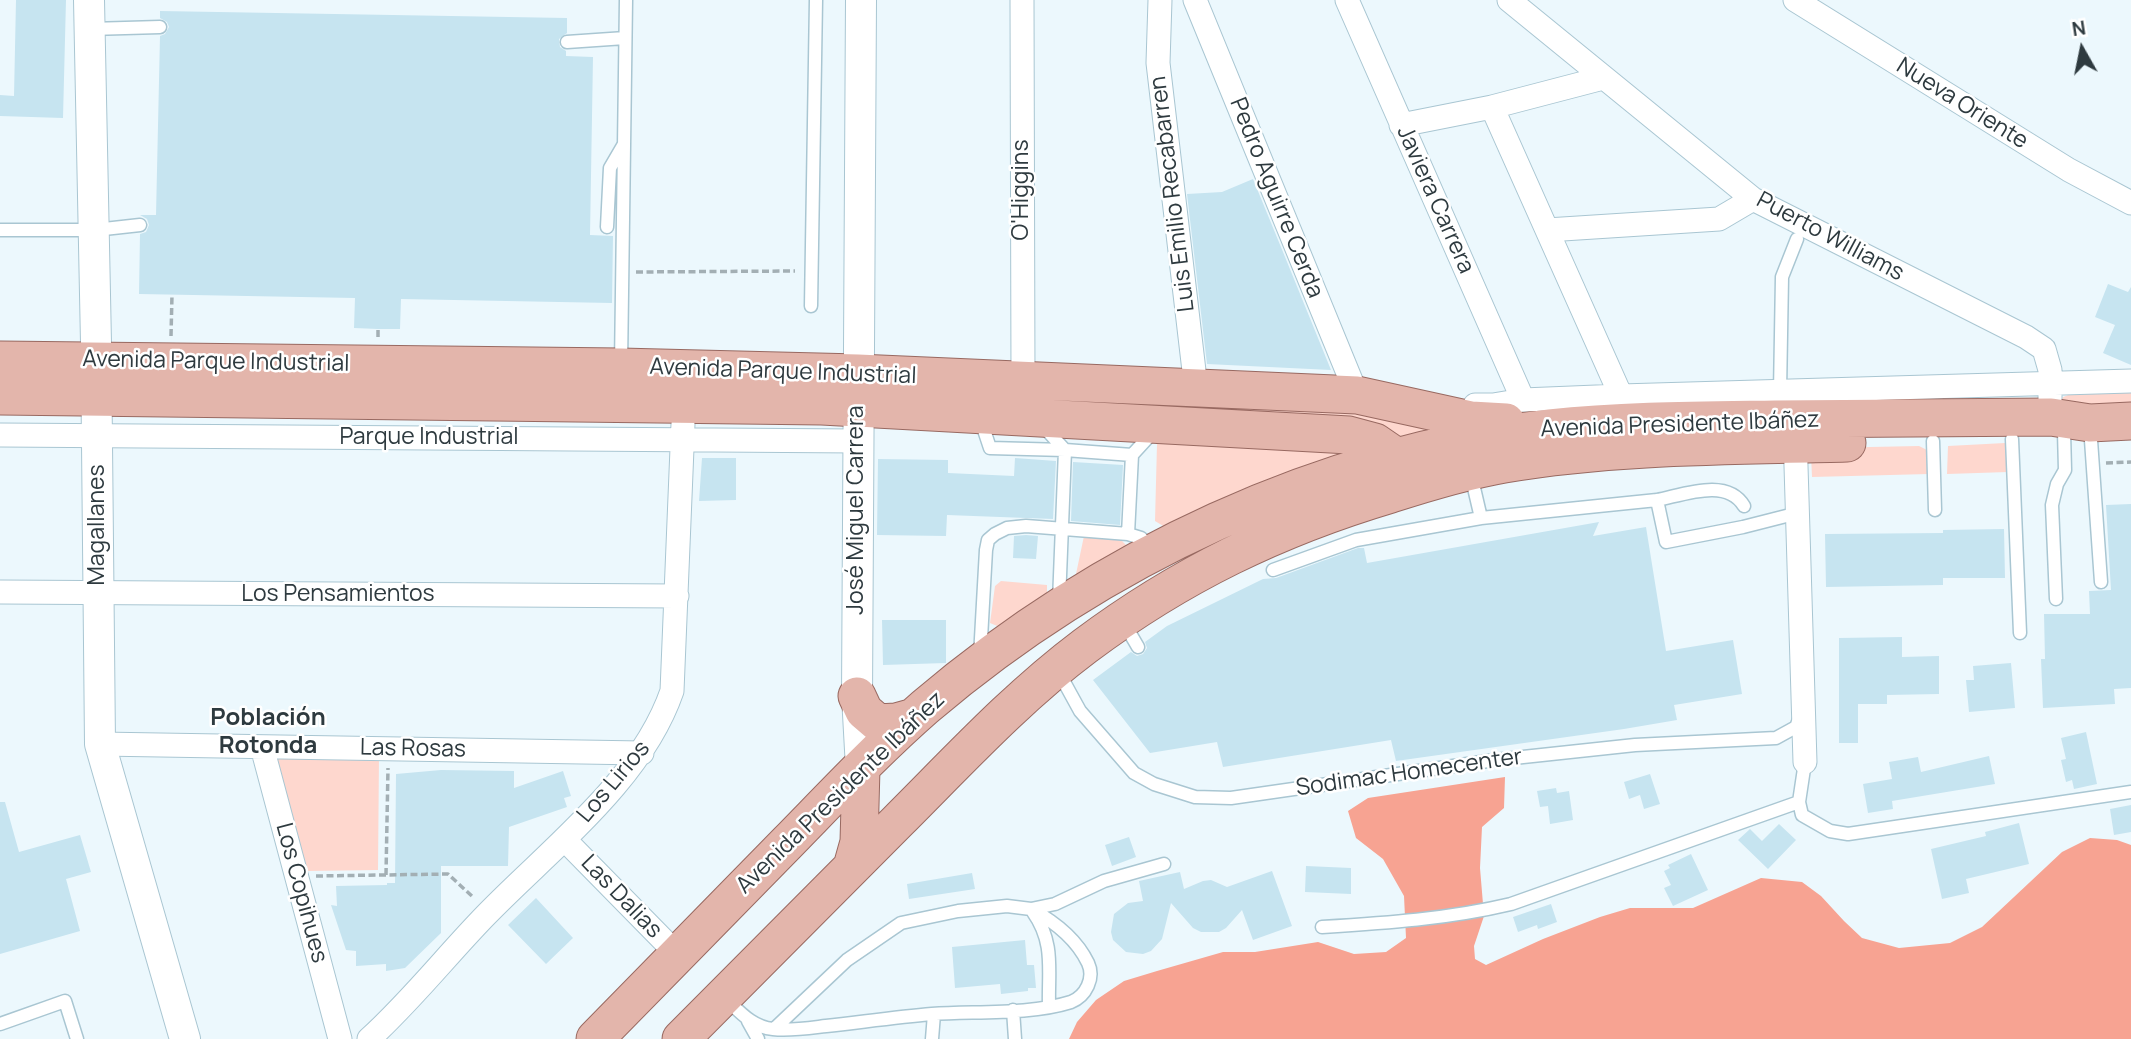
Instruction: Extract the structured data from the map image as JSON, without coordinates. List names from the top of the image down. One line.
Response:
{"streets":{"main road":["Avenida Parque Industrial","Avenida Presidente Ibáñez"],"street":["Nueva Oriente","O'Higgins","Luis Emilio Recabarren","Pedro Aguirre Cerda","Javiera Carrera","Puerto Williams","Parque Industrial","José Miguel Carrera","Magallanes","Los Pensamientos","Las Rosas","Los Lirios","Los Copihues","Las Dalias"],"lane":["Sodimac Homecenter"]},"crossings":[["O'Higgins","Avenida Parque Industrial"],["Luis Emilio Recabarren","Avenida Parque Industrial"],["Pedro Aguirre Cerda","Avenida Parque Industrial"],["Pedro Aguirre Cerda","Avenida Presidente Ibáñez"],["Javiera Carrera","Avenida Presidente Ibáñez"],["Puerto Williams","Avenida Presidente Ibáñez"],["Avenida Parque Industrial","Avenida Presidente Ibáñez"],["Avenida Parque Industrial","Parque Industrial"],["Avenida Parque Industrial","José Miguel Carrera"],["Avenida Parque Industrial","Magallanes"],["Avenida Parque Industrial","Los Lirios"],["Avenida Presidente Ibáñez","José Miguel Carrera"],["Avenida Presidente Ibáñez","Sodimac Homecenter"],["Avenida Presidente Ibáñez","Las Dalias"],["Parque Industrial","José Miguel Carrera"],["Parque Industrial","Magallanes"],["Parque Industrial","Los Lirios"],["Magallanes","Los Pensamientos"],["Magallanes","Las Rosas"],["Los Pensamientos","Los Lirios"],["Las Rosas","Los Lirios"],["Las Rosas","Los Copihues"],["Los Lirios","Las Dalias"]],"districts":["Población Rotonda"],"north":"top"}
